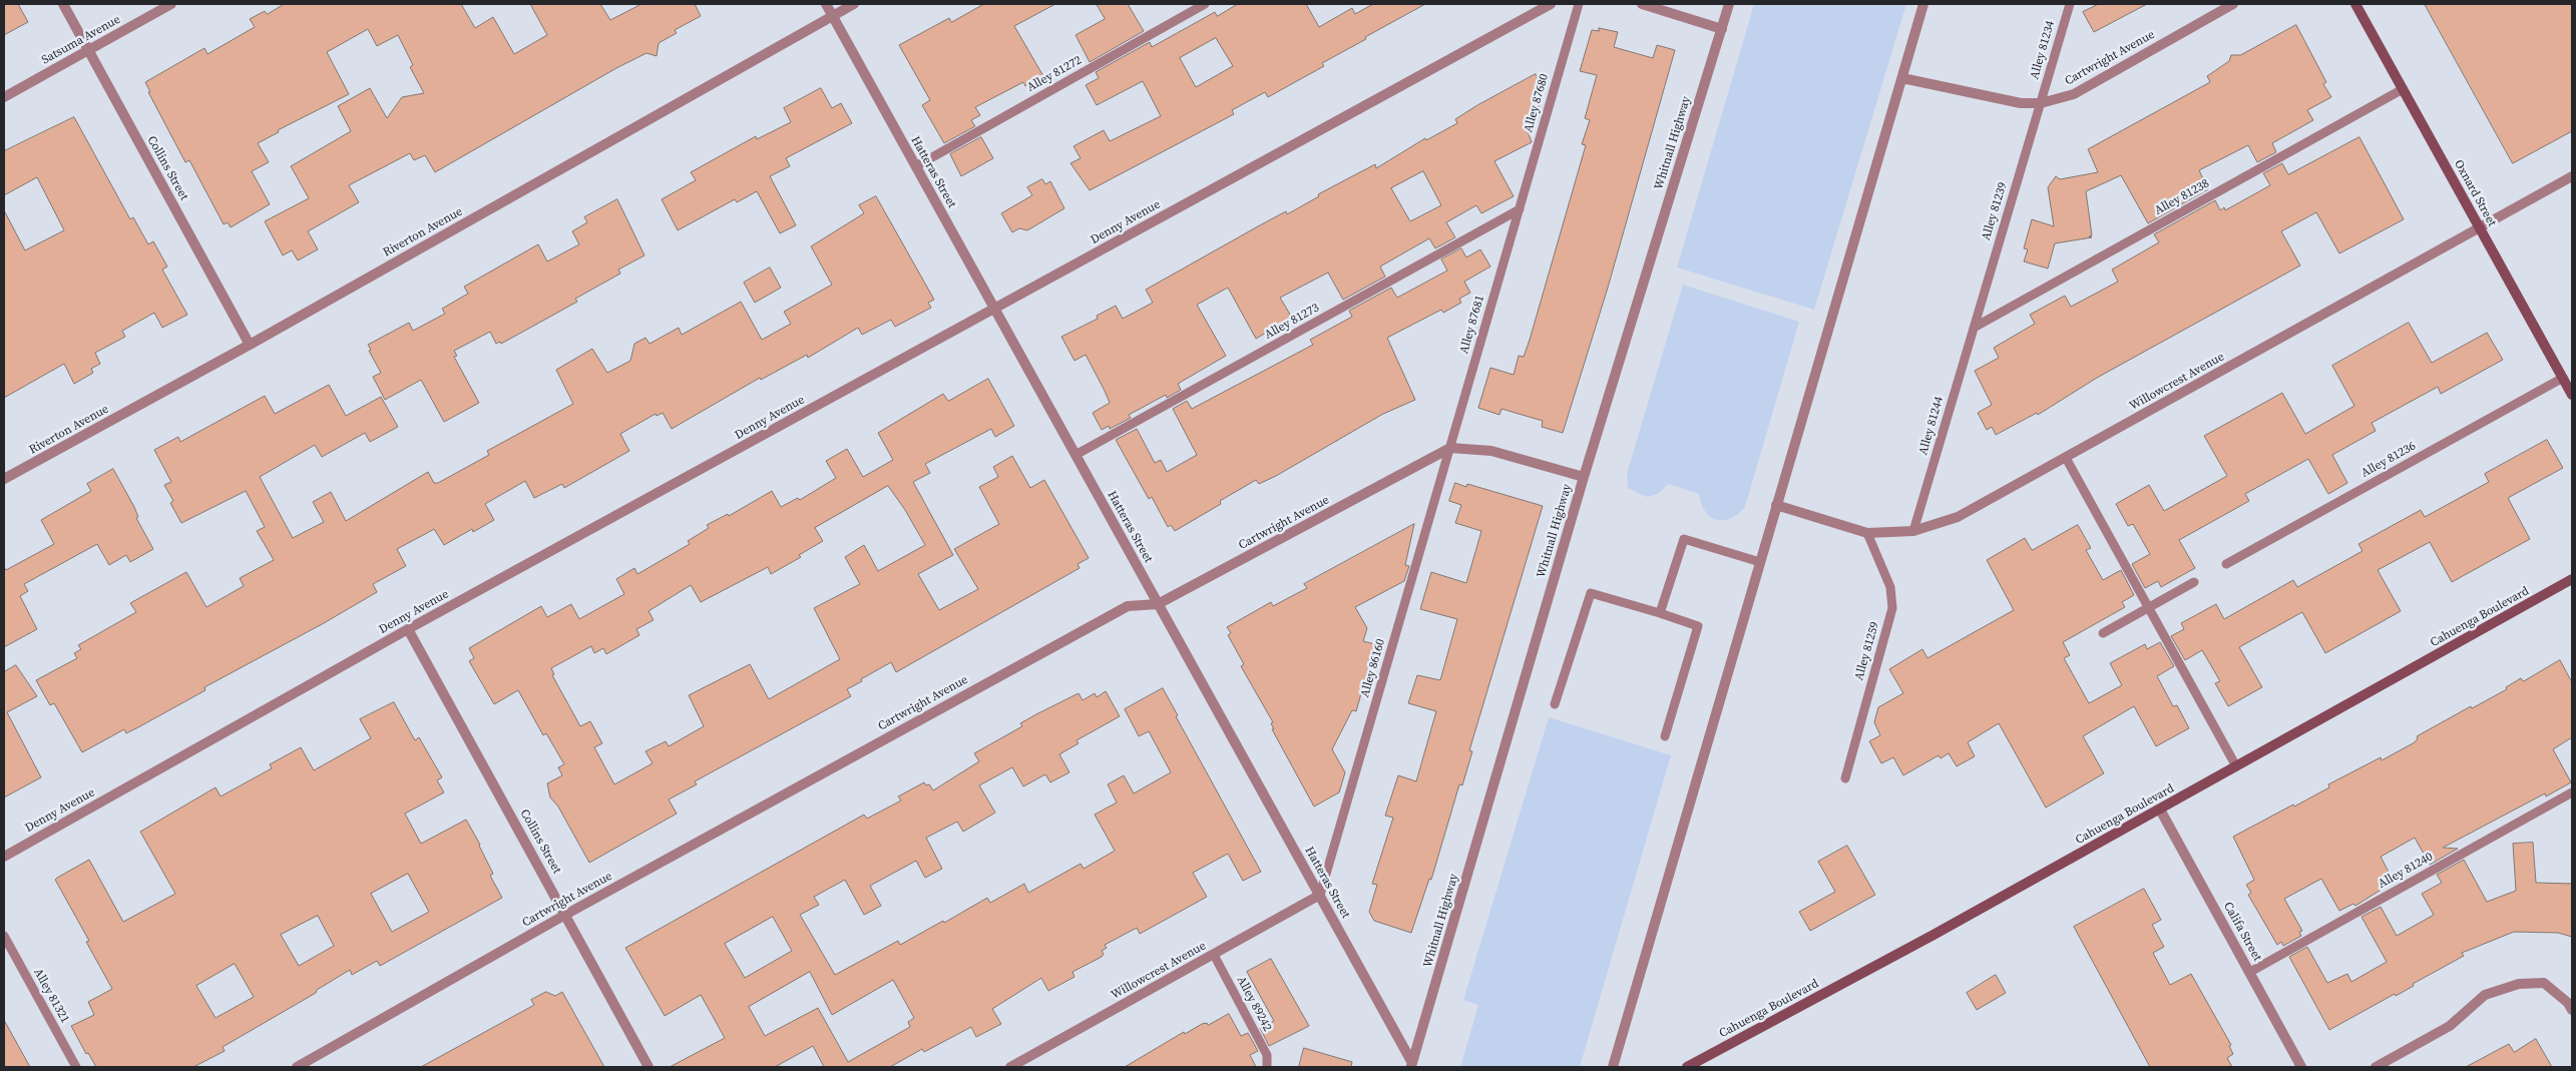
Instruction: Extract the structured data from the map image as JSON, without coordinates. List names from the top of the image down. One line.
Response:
{"streets":{"main road":["Oxnard Street","Cahuenga Boulevard"],"street":["Satsuma Avenue","Cartwright Avenue","Whitnall Highway","Collins Street","Hatteras Street","Denny Avenue","Riverton Avenue","Willowcrest Avenue","Califa Street"],"lane":["Alley 81234","Alley 81272","Alley 87680","Alley 81238","Alley 81239","Alley 81273","Alley 87681","Alley 81244","Alley 81236","Alley 81259","Alley 86160","Alley 81240","Alley 81321","Alley 89242"]},"crossings":[["Satsuma Avenue","Collins Street"],["Alley 81234","Cartwright Avenue"],["Alley 81234","Alley 81239"],["Cartwright Avenue","Collins Street"],["Cartwright Avenue","Hatteras Street"],["Cartwright Avenue","Alley 81239"],["Cartwright Avenue","Alley 87681"],["Cartwright Avenue","Alley 86160"],["Alley 81272","Hatteras Street"],["Alley 87680","Alley 81273"],["Alley 87680","Alley 87681"],["Whitnall Highway","Hatteras Street"],["Collins Street","Denny Avenue"],["Collins Street","Riverton Avenue"],["Hatteras Street","Denny Avenue"],["Hatteras Street","Riverton Avenue"],["Hatteras Street","Alley 81273"],["Hatteras Street","Willowcrest Avenue"],["Hatteras Street","Alley 86160"],["Oxnard Street","Alley 81238"],["Oxnard Street","Willowcrest Avenue"],["Oxnard Street","Alley 81236"],["Alley 81238","Alley 81239"],["Alley 81238","Alley 81244"],["Alley 81239","Alley 81244"],["Alley 81273","Alley 87681"],["Alley 87681","Alley 86160"],["Willowcrest Avenue","Alley 81244"],["Willowcrest Avenue","Alley 81259"],["Willowcrest Avenue","Alley 86160"],["Willowcrest Avenue","Alley 89242"],["Cahuenga Boulevard","Califa Street"],["Alley 81240","Califa Street"]]}
